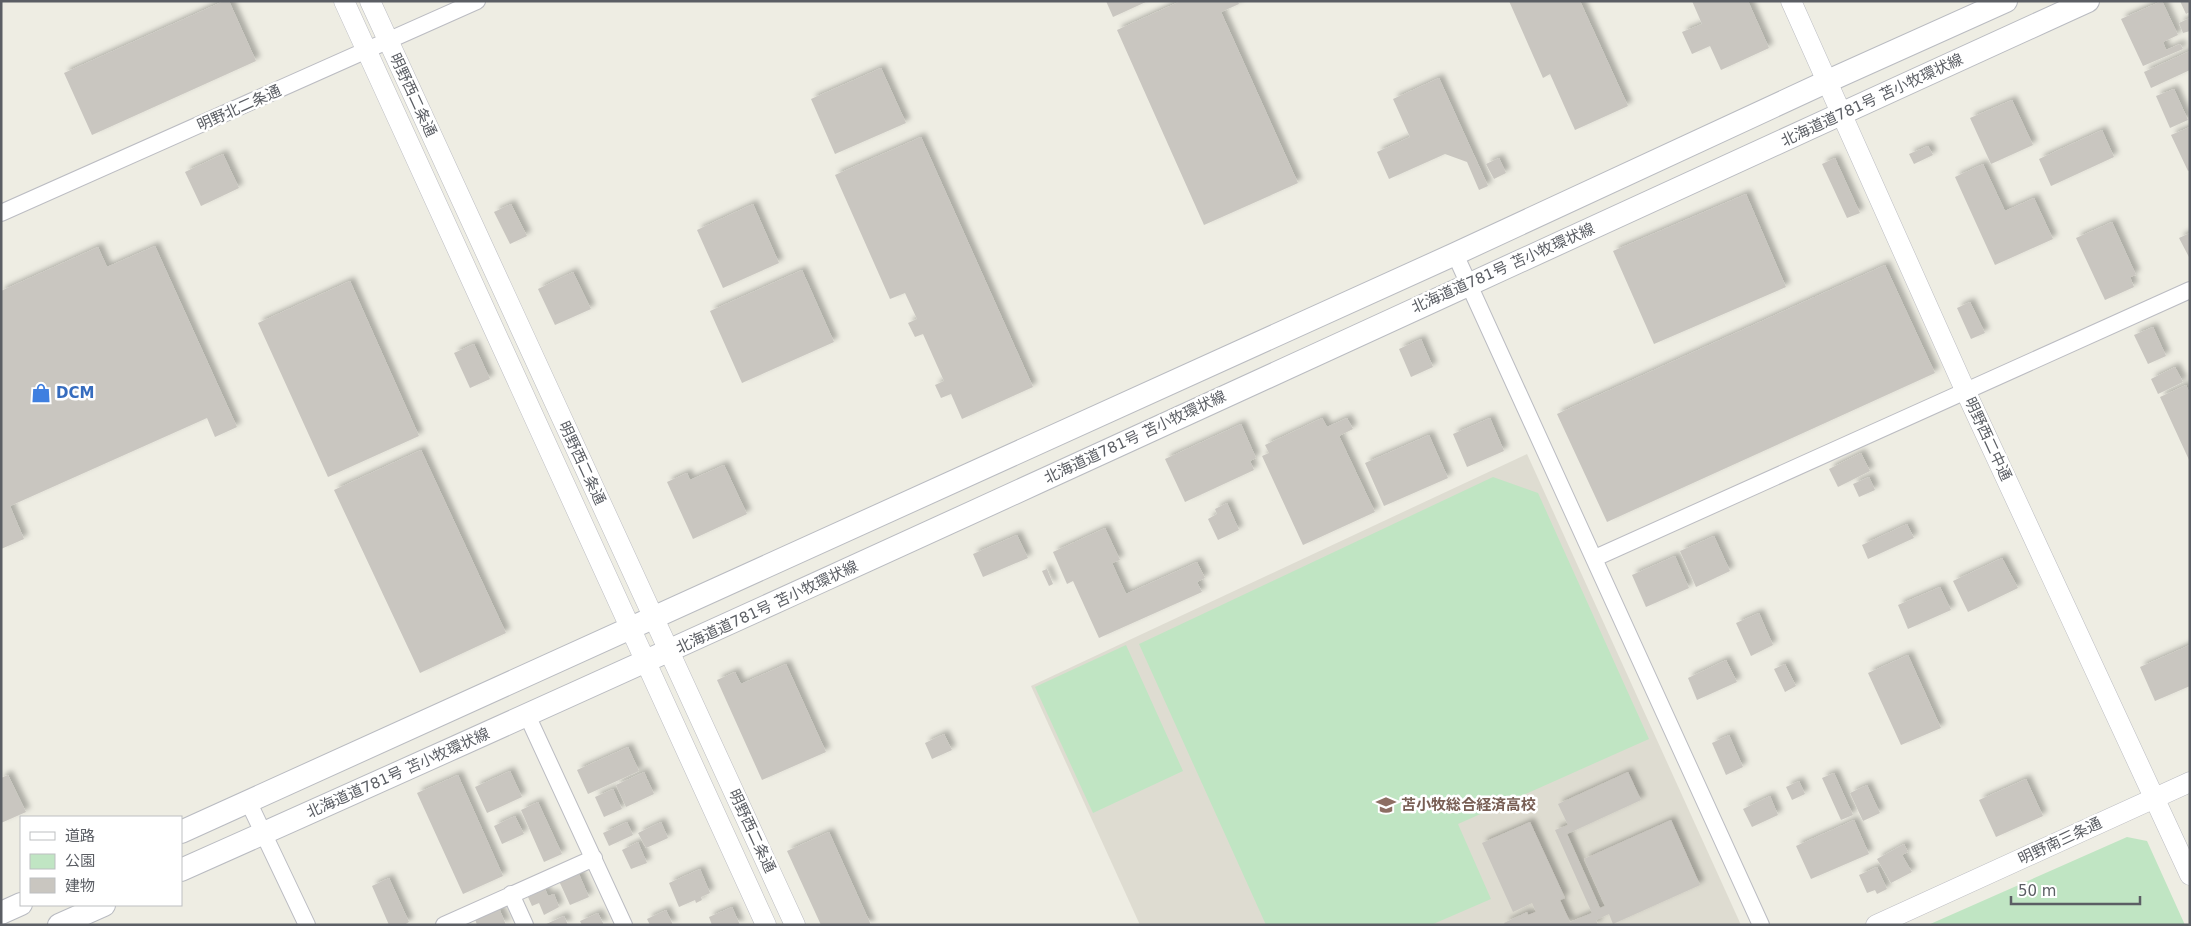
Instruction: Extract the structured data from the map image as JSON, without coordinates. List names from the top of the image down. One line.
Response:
{"streets":{"main road":["北海道道781号 苫小牧環状線"],"street":["明野西二条通","明野北二条通","明野西二中通","明野南三条通"]},"crossings":[["明野西二条通","北海道道781号 苫小牧環状線"],["明野西二条通","明野北二条通"],["北海道道781号 苫小牧環状線","明野西二中通"],["明野西二中通","明野南三条通"]],"places":{"shop":["DCM"],"school or university":["苫小牧総合経済高校"]},"legend":["道路","公園","建物"],"scale_bar":"50 m"}
